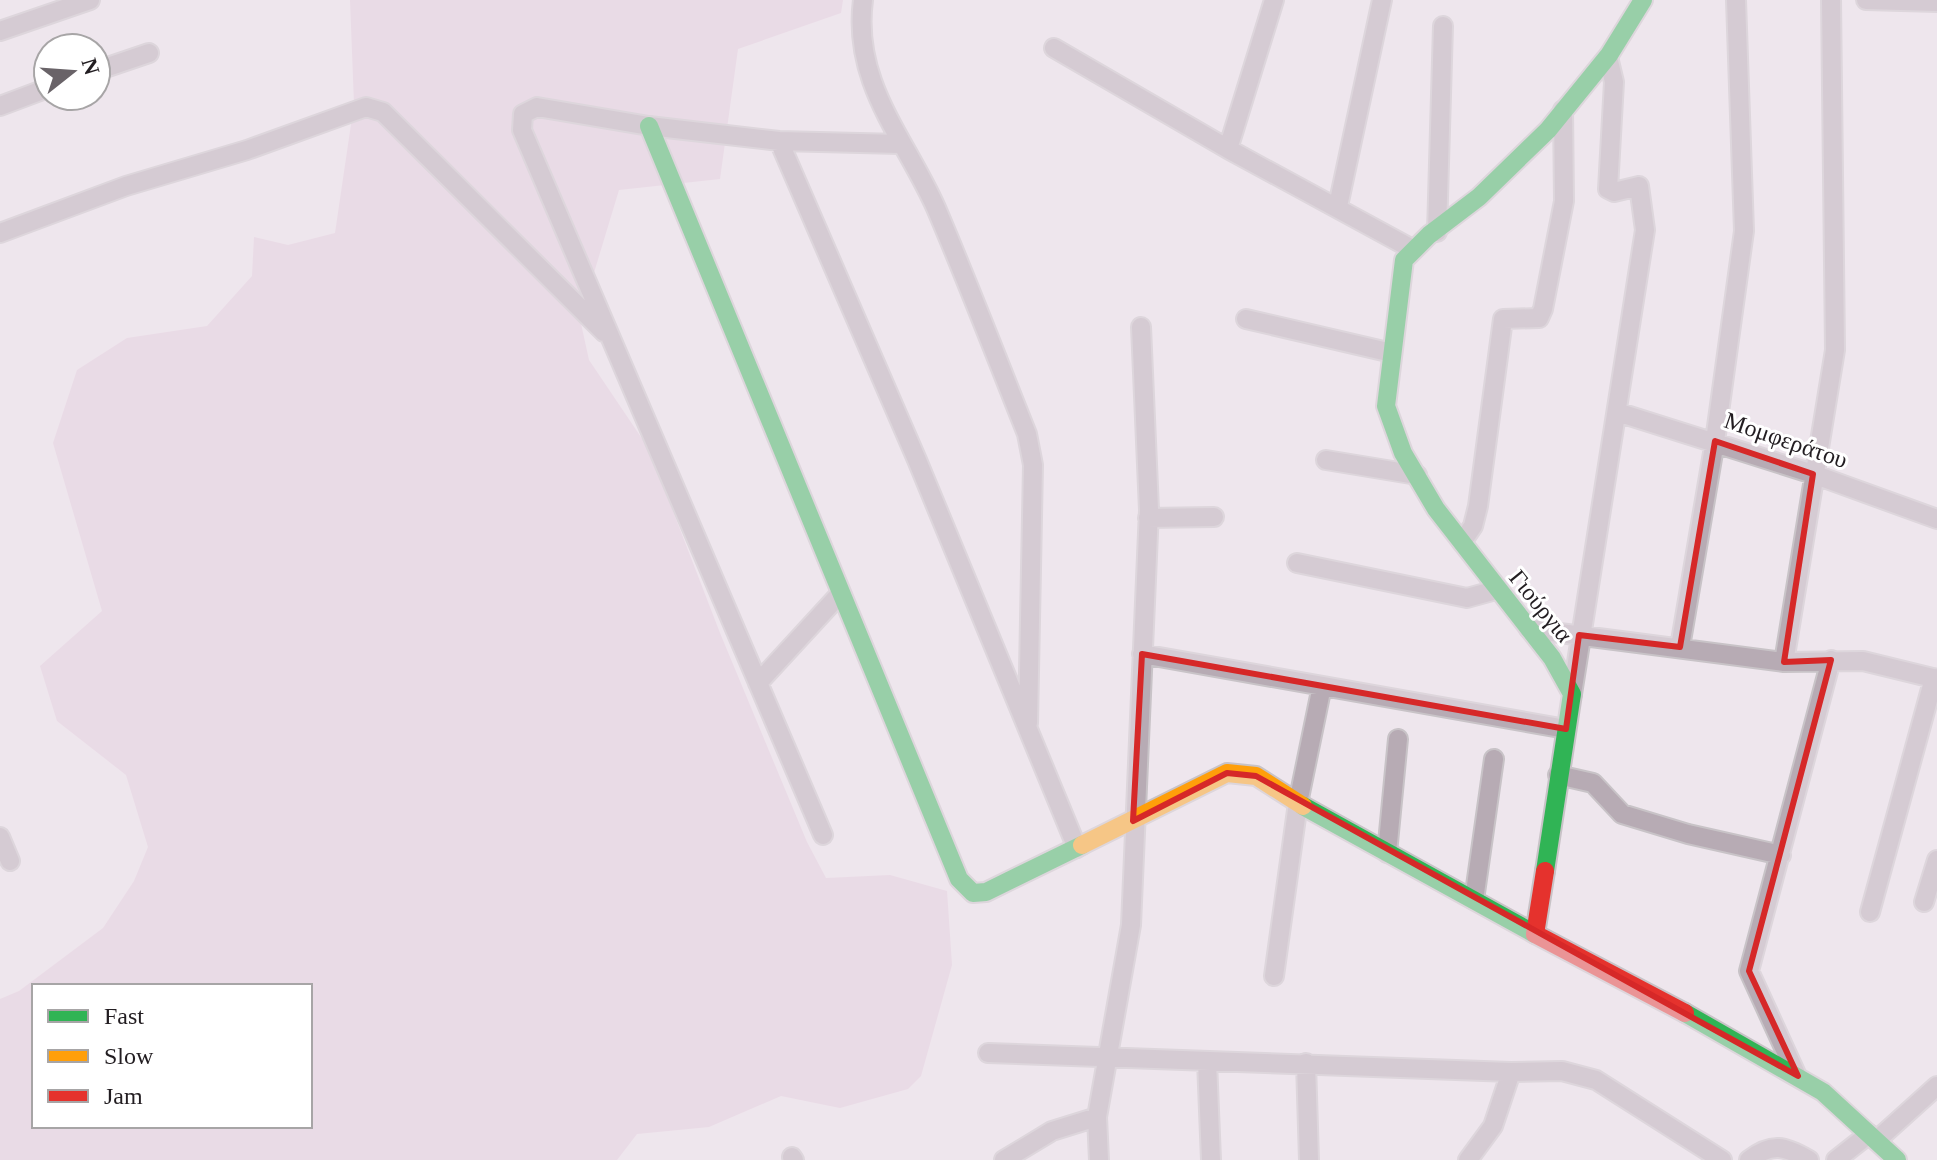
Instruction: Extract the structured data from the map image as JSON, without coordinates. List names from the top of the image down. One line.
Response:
{"streets":{"street":["Μομφεράτου","Γιούργια"]},"legend":["Fast","Slow","Jam"],"north":"right"}
